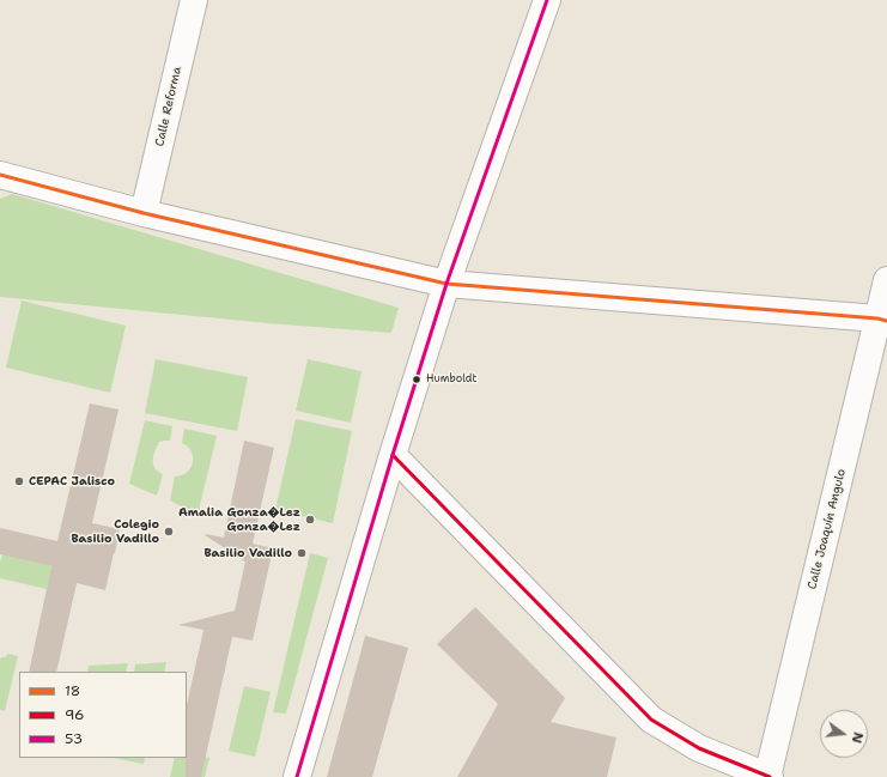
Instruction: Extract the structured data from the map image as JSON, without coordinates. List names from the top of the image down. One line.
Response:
{"streets":{"street":["Calle Reforma","Calle Joaquín Angulo"]},"places":["Humboldt","CEPAC Jalisco","Amalia Gonza�Lez Gonza�Lez","Colegio Basilio Vadillo","Basilio Vadillo"],"lines":["transit line 53","transit line 18","transit line 96"],"legend":["18","96","53"],"north":"right"}
